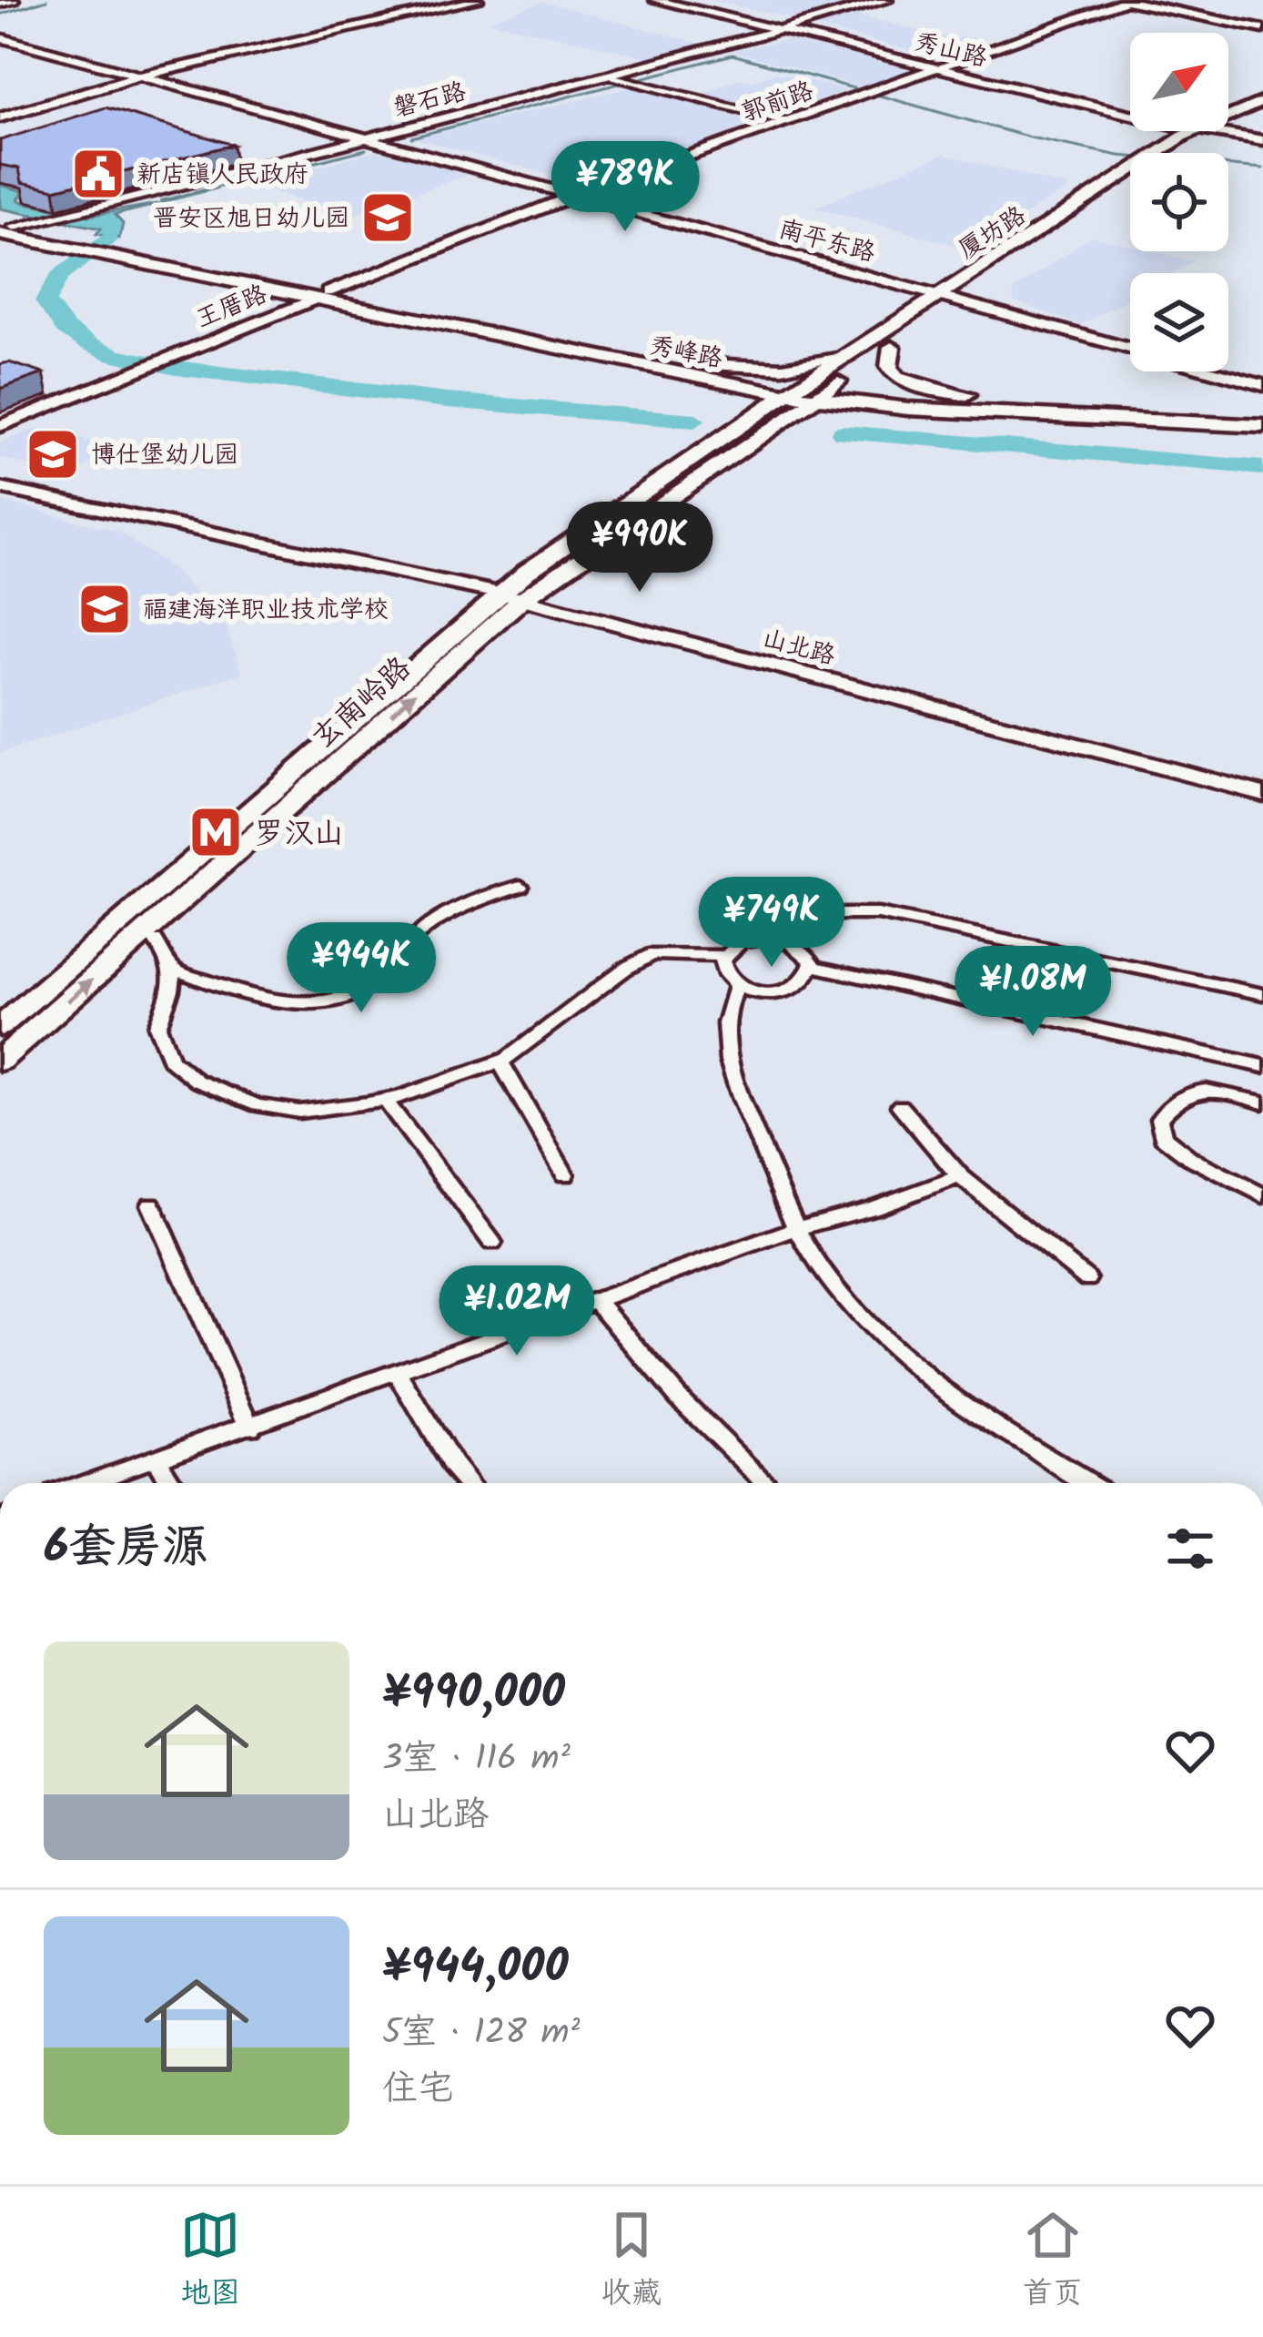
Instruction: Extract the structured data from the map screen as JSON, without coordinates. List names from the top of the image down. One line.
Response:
{"streets":{"main road":["秀山路","磐石路","郭前路","厦坊路","南平东路","王厝路","秀峰路","山北路","玄南岭路"]},"crossings":[["秀山路","磐石路"],["秀山路","郭前路"],["秀山路","厦坊路"],["磐石路","南平东路"],["磐石路","秀峰路"],["郭前路","南平东路"],["郭前路","王厝路"],["郭前路","秀峰路"],["厦坊路","南平东路"],["厦坊路","秀峰路"],["厦坊路","玄南岭路"],["王厝路","秀峰路"],["山北路","玄南岭路"]],"places":{"public building":["新店镇人民政府"],"school or university":["晋安区旭日幼儿园","博仕堡幼儿园","福建海洋职业技术学校"],"metro station":["罗汉山"]},"north":"top right","page":{"price":["¥789K","¥990K","¥749K","¥944K","¥1.08M","¥1.02M"],"heading":"6套房源","list":[{"name":"¥990,000","note":"3室 · 116 m² · 山北路"},{"name":"¥944,000","note":"5室 · 128 m² · 住宅"}],"tabs":["地图","收藏","首页"]}}
